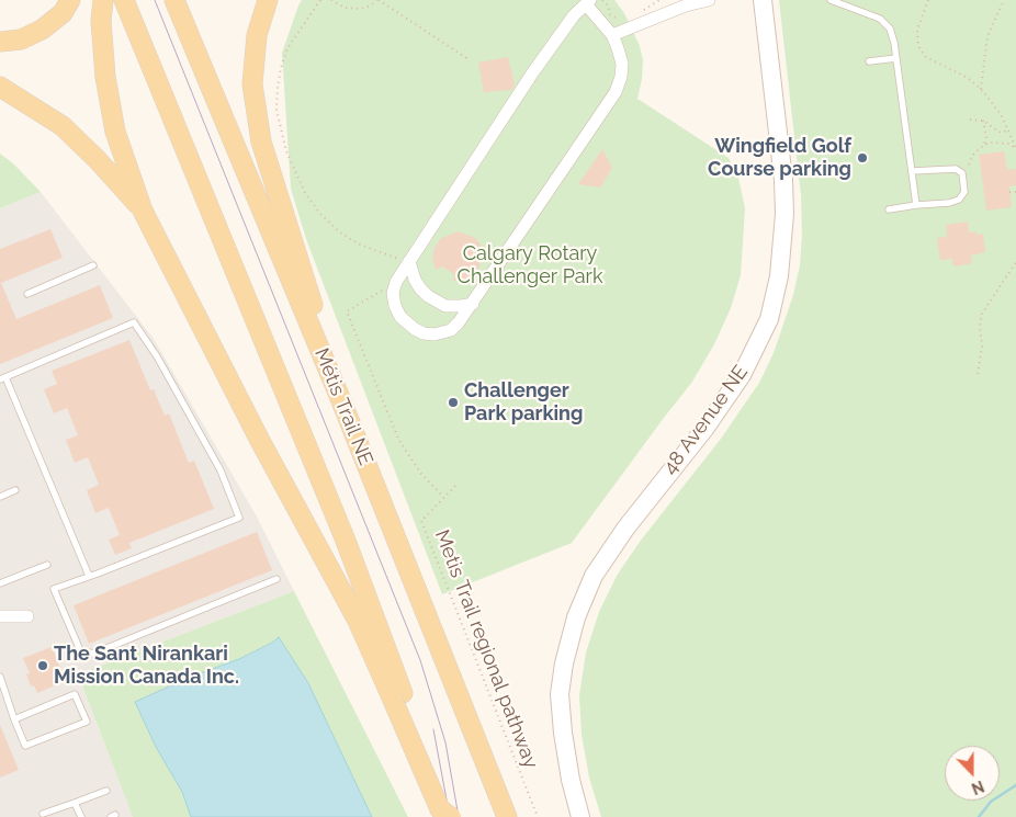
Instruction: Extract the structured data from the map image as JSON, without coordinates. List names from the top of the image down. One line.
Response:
{"streets":{"main road":["Métis Trail NE"],"street":["48 Avenue NE"],"path":["Metis Trail regional pathway"]},"parks":["Calgary Rotary Challenger Park"],"places":["Wingfield Golf Course parking","Challenger Park parking","The Sant Nirankari Mission Canada Inc."],"north":"bottom"}
